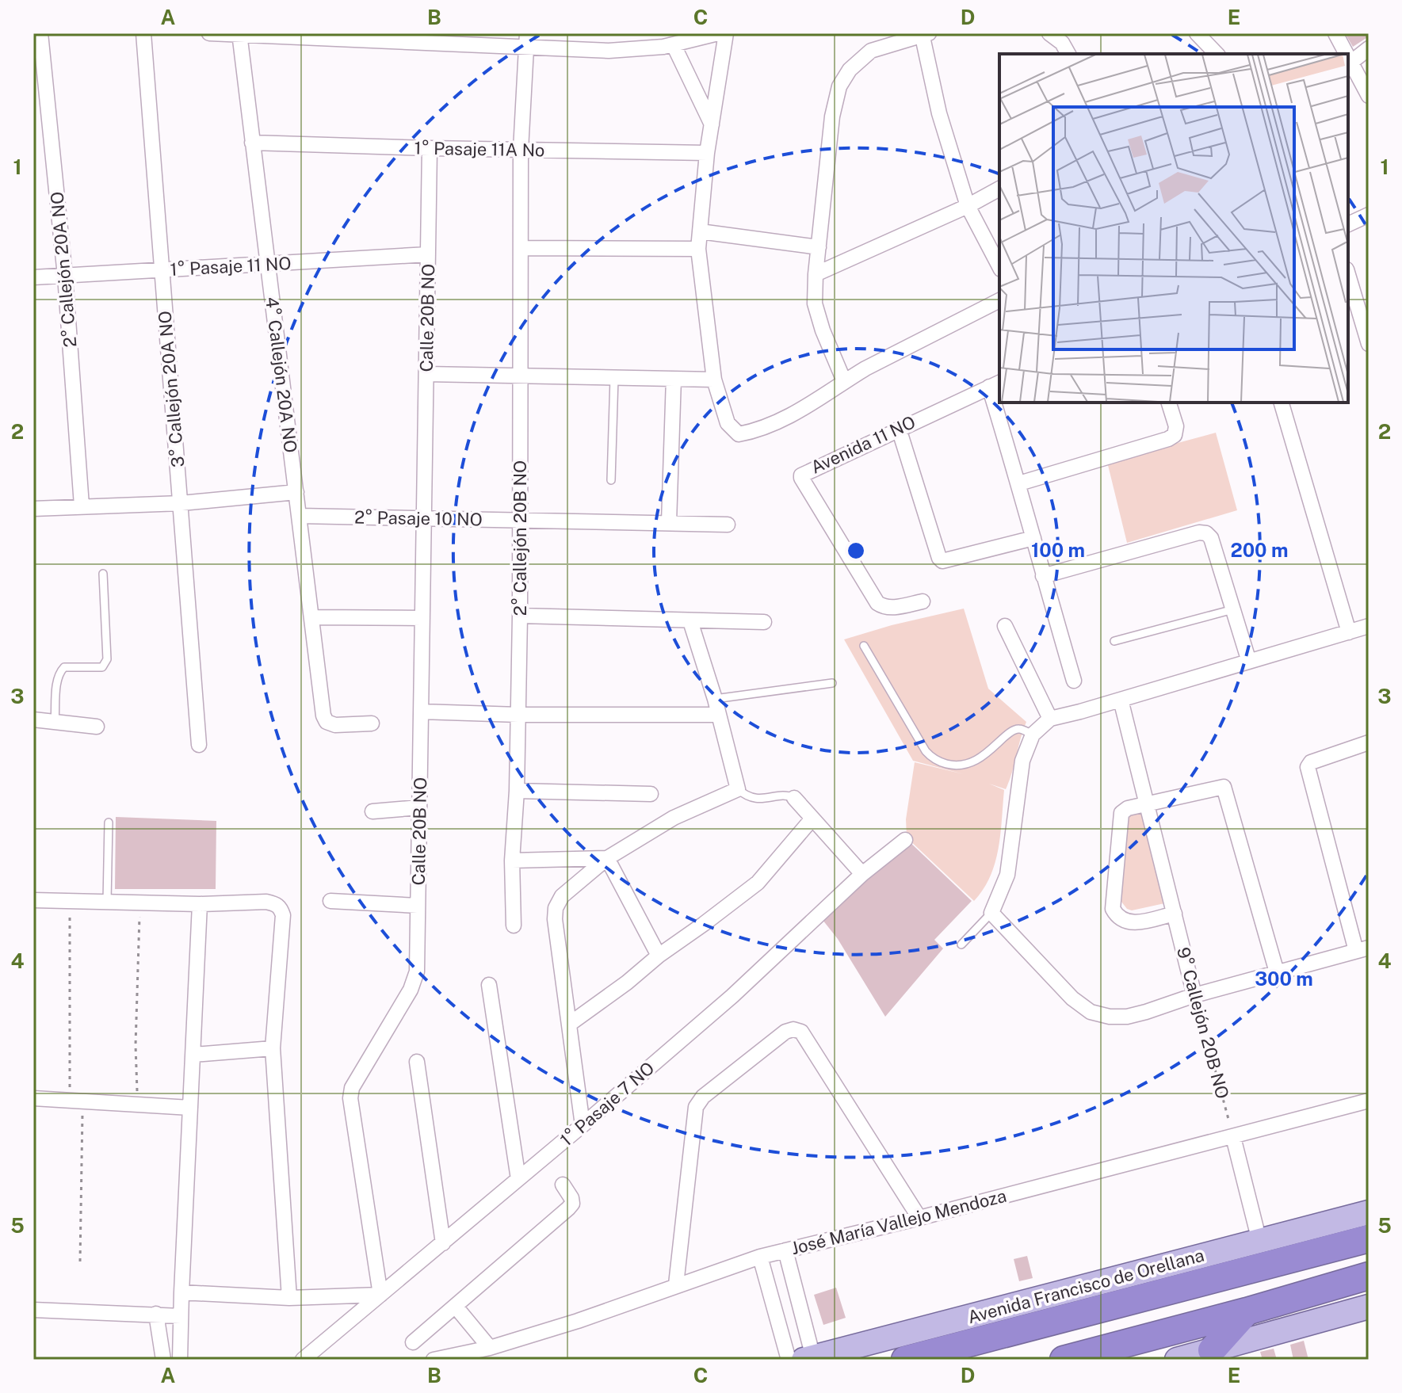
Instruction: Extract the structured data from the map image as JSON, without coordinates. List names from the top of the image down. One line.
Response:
{"streets":{"highway":["Avenida Francisco de Orellana"],"street":["1° Pasaje 11A No","1° Pasaje 11 NO","2° Callejón 20A NO","Calle 20B NO","4° Callejón 20A NO","3° Callejón 20A NO","Avenida 11 NO","2° Pasaje 10 NO","2° Callejón 20B NO","9° Callejón 20B NO","1° Pasaje 7 NO","José María Vallejo Mendoza"]},"crossings":[["1° Pasaje 11A No","Calle 20B NO"],["1° Pasaje 11A No","4° Callejón 20A NO"],["1° Pasaje 11A No","2° Callejón 20B NO"],["1° Pasaje 11 NO","2° Callejón 20A NO"],["1° Pasaje 11 NO","Calle 20B NO"],["1° Pasaje 11 NO","4° Callejón 20A NO"],["1° Pasaje 11 NO","3° Callejón 20A NO"],["Calle 20B NO","2° Pasaje 10 NO"],["Calle 20B NO","1° Pasaje 7 NO"],["4° Callejón 20A NO","2° Pasaje 10 NO"],["2° Pasaje 10 NO","2° Callejón 20B NO"],["9° Callejón 20B NO","José María Vallejo Mendoza"]],"grid":{"columns":["A","B","C","D","E"],"rows":["1","2","3","4","5"]},"rings":["100 m","200 m","300 m"]}
